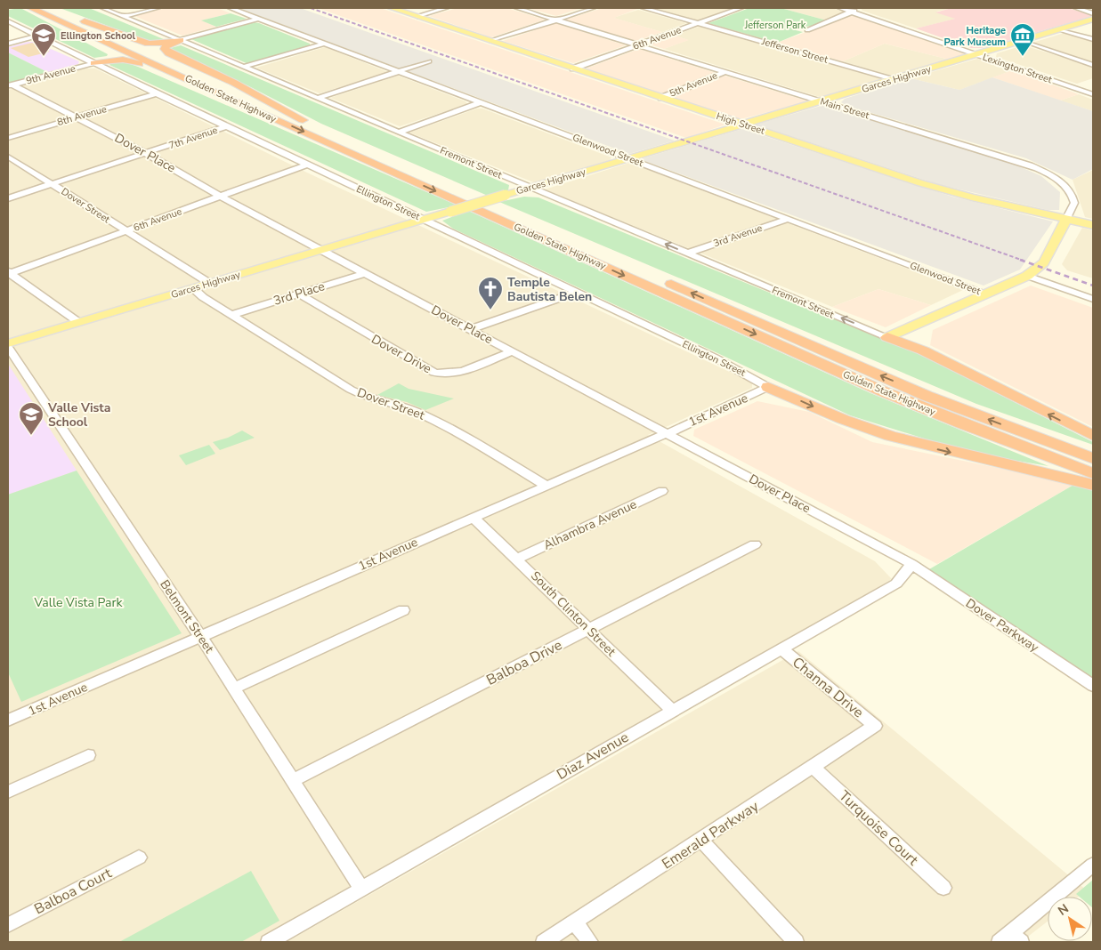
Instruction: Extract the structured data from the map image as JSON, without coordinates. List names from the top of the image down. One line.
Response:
{"streets":{"highway":["Golden State Highway"],"main road":["Garces Highway","Main Street","High Street"],"street":["6th Avenue","Jefferson Street","Lexington Street","9th Avenue","5th Avenue","8th Avenue","7th Avenue","Glenwood Street","Dover Place","Fremont Street","Ellington Street","Dover Street","3rd Avenue","3rd Place","Dover Drive","1st Avenue","Alhambra Avenue","South Clinton Street","Belmont Street","Dover Parkway","Balboa Drive","Channa Drive","Diaz Avenue","Turquoise Court","Emerald Parkway","Balboa Court"]},"crossings":[["6th Avenue","Jefferson Street"],["6th Avenue","Main Street"],["6th Avenue","High Street"],["6th Avenue","Dover Place"],["6th Avenue","Ellington Street"],["6th Avenue","Dover Street"],["Jefferson Street","Garces Highway"],["Lexington Street","Garces Highway"],["9th Avenue","Dover Place"],["9th Avenue","Ellington Street"],["Garces Highway","Main Street"],["Garces Highway","High Street"],["Garces Highway","Glenwood Street"],["Garces Highway","Dover Place"],["Garces Highway","Fremont Street"],["Garces Highway","Ellington Street"],["Garces Highway","Dover Street"],["5th Avenue","Main Street"],["5th Avenue","High Street"],["Main Street","High Street"],["8th Avenue","Dover Place"],["8th Avenue","Ellington Street"],["7th Avenue","Dover Place"],["7th Avenue","Ellington Street"],["7th Avenue","Dover Street"],["Glenwood Street","3rd Avenue"],["Dover Place","3rd Place"],["Dover Place","Dover Drive"],["Dover Place","1st Avenue"],["Dover Place","Dover Parkway"],["Dover Place","Diaz Avenue"],["Fremont Street","3rd Avenue"],["Ellington Street","1st Avenue"],["Dover Street","3rd Place"],["Dover Street","1st Avenue"],["3rd Place","Dover Drive"],["1st Avenue","South Clinton Street"],["1st Avenue","Belmont Street"],["Alhambra Avenue","South Clinton Street"],["South Clinton Street","Balboa Drive"],["South Clinton Street","Diaz Avenue"],["Belmont Street","Balboa Drive"],["Belmont Street","Diaz Avenue"],["Dover Parkway","Diaz Avenue"],["Channa Drive","Diaz Avenue"],["Channa Drive","Emerald Parkway"],["Turquoise Court","Emerald Parkway"]],"one_way":["Fremont Street"],"parks":["Jefferson Park","Valle Vista Park"],"places":{"school or university":["Ellington School","Valle Vista School"],"museum":["Heritage Park Museum"],"church":["Temple Bautista Belen"]},"north":"top left"}
